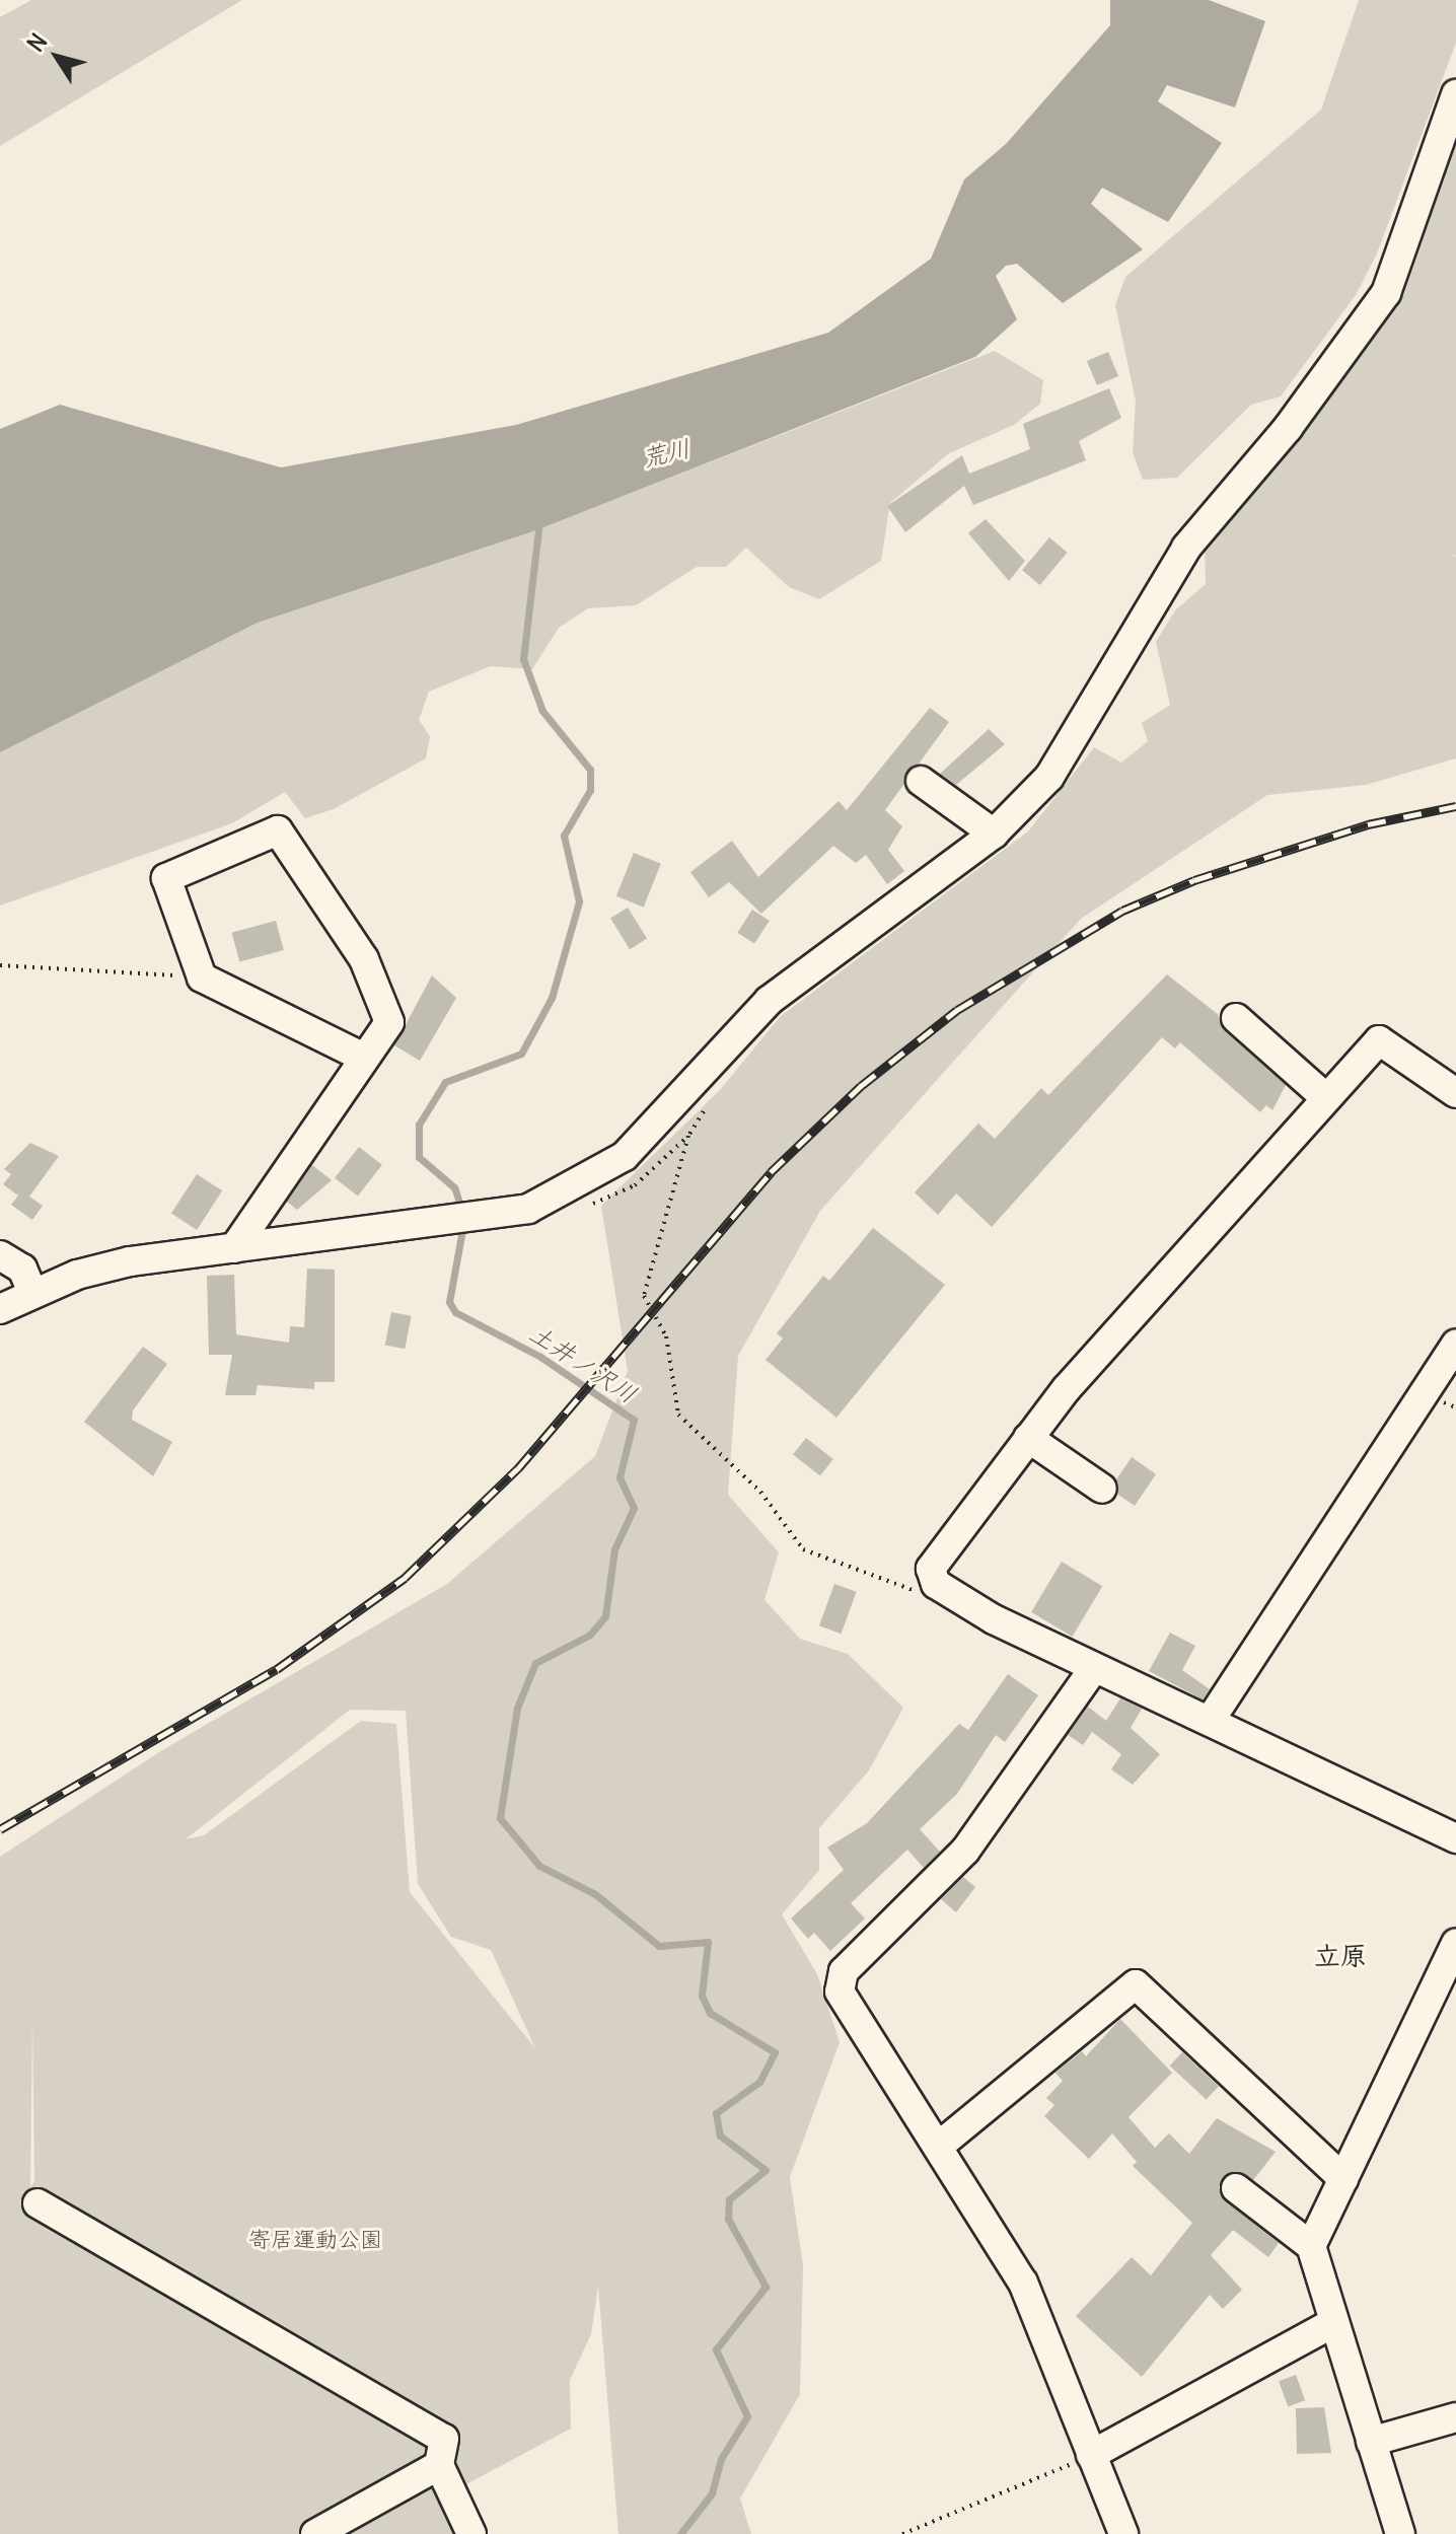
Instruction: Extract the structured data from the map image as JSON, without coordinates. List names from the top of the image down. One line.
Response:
{"districts":["立原"],"water":["荒川","土井ノ沢川"],"parks":["寄居運動公園"],"north":"top left"}
